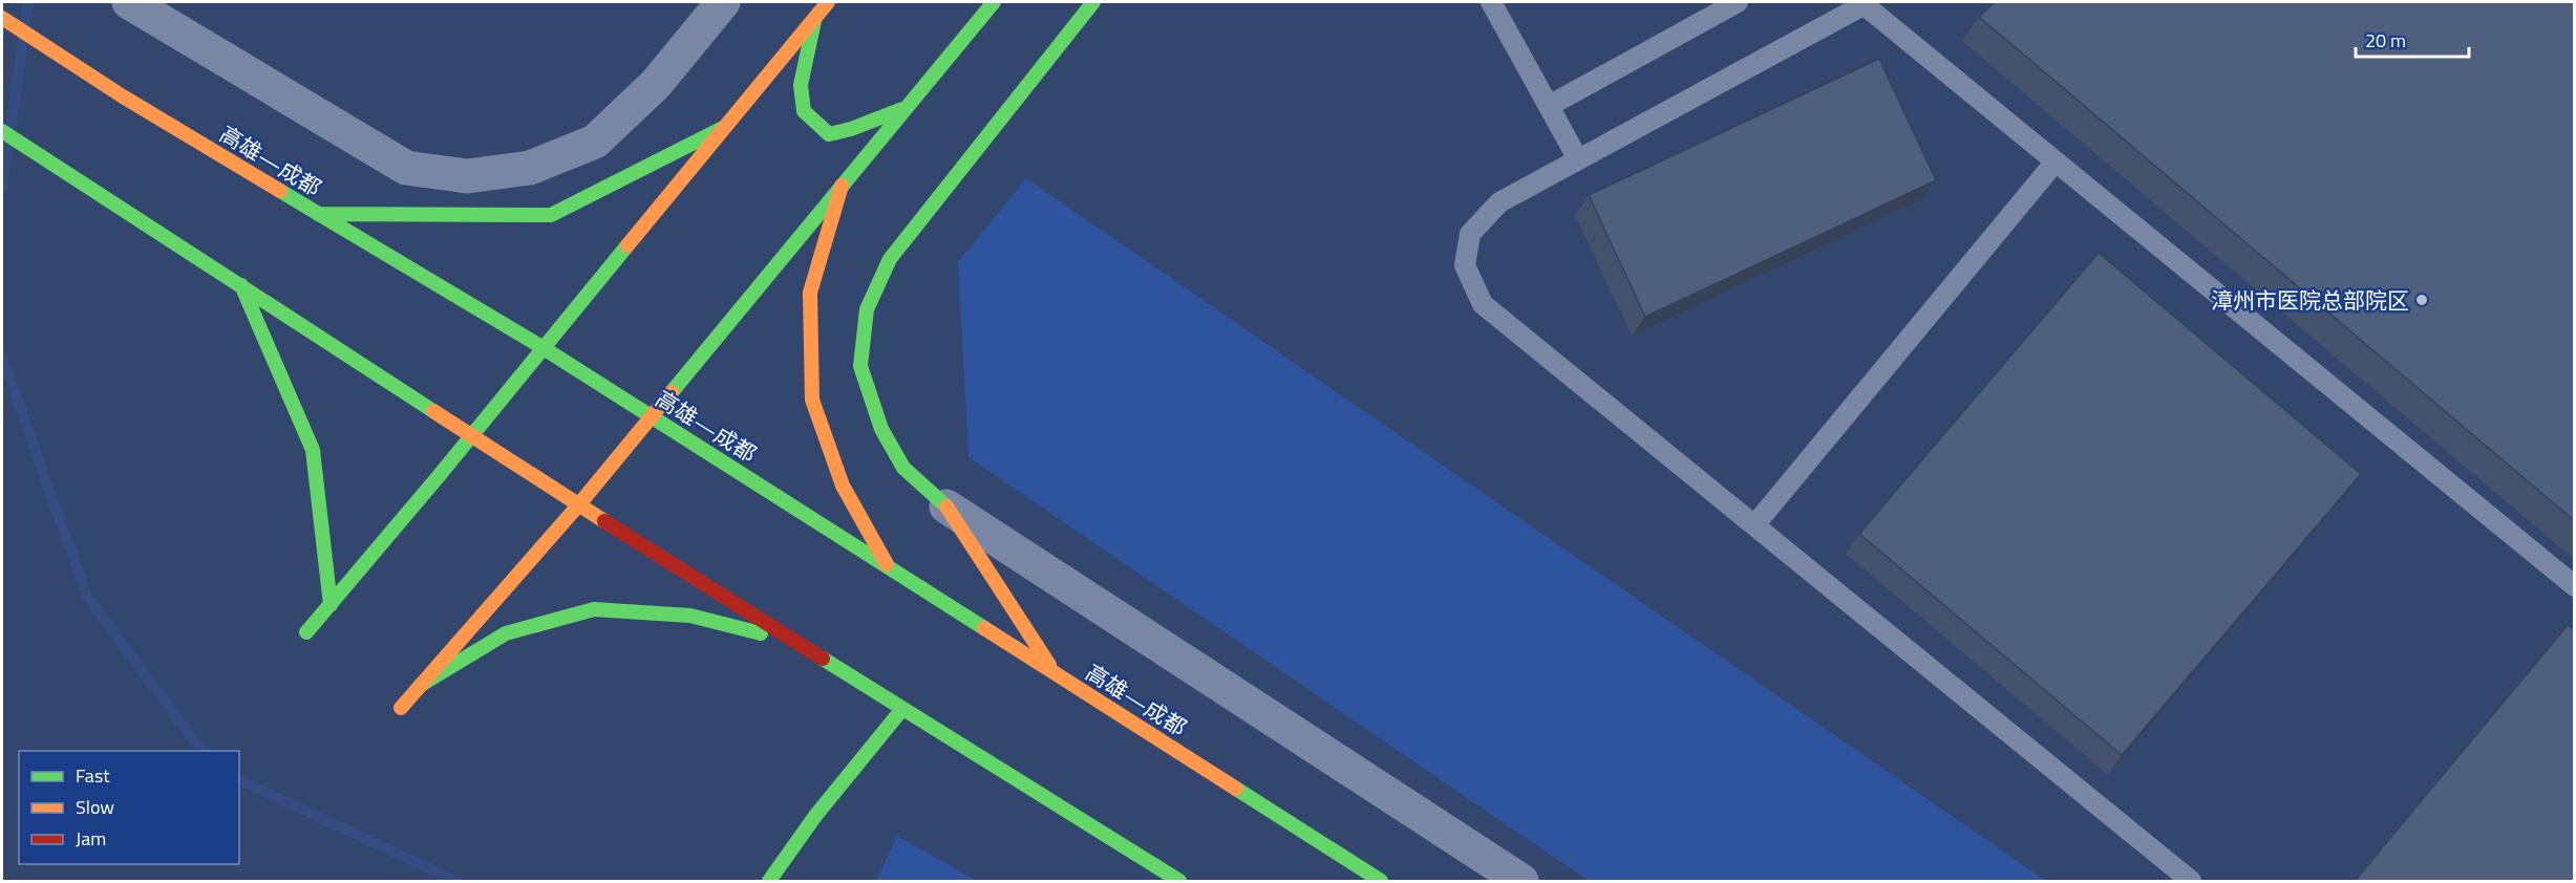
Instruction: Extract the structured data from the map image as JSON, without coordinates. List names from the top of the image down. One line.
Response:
{"streets":{"main road":["高雄—成都"]},"places":["漳州市医院总部院区"],"legend":["Fast","Slow","Jam"],"scale_bar":"20 m"}
